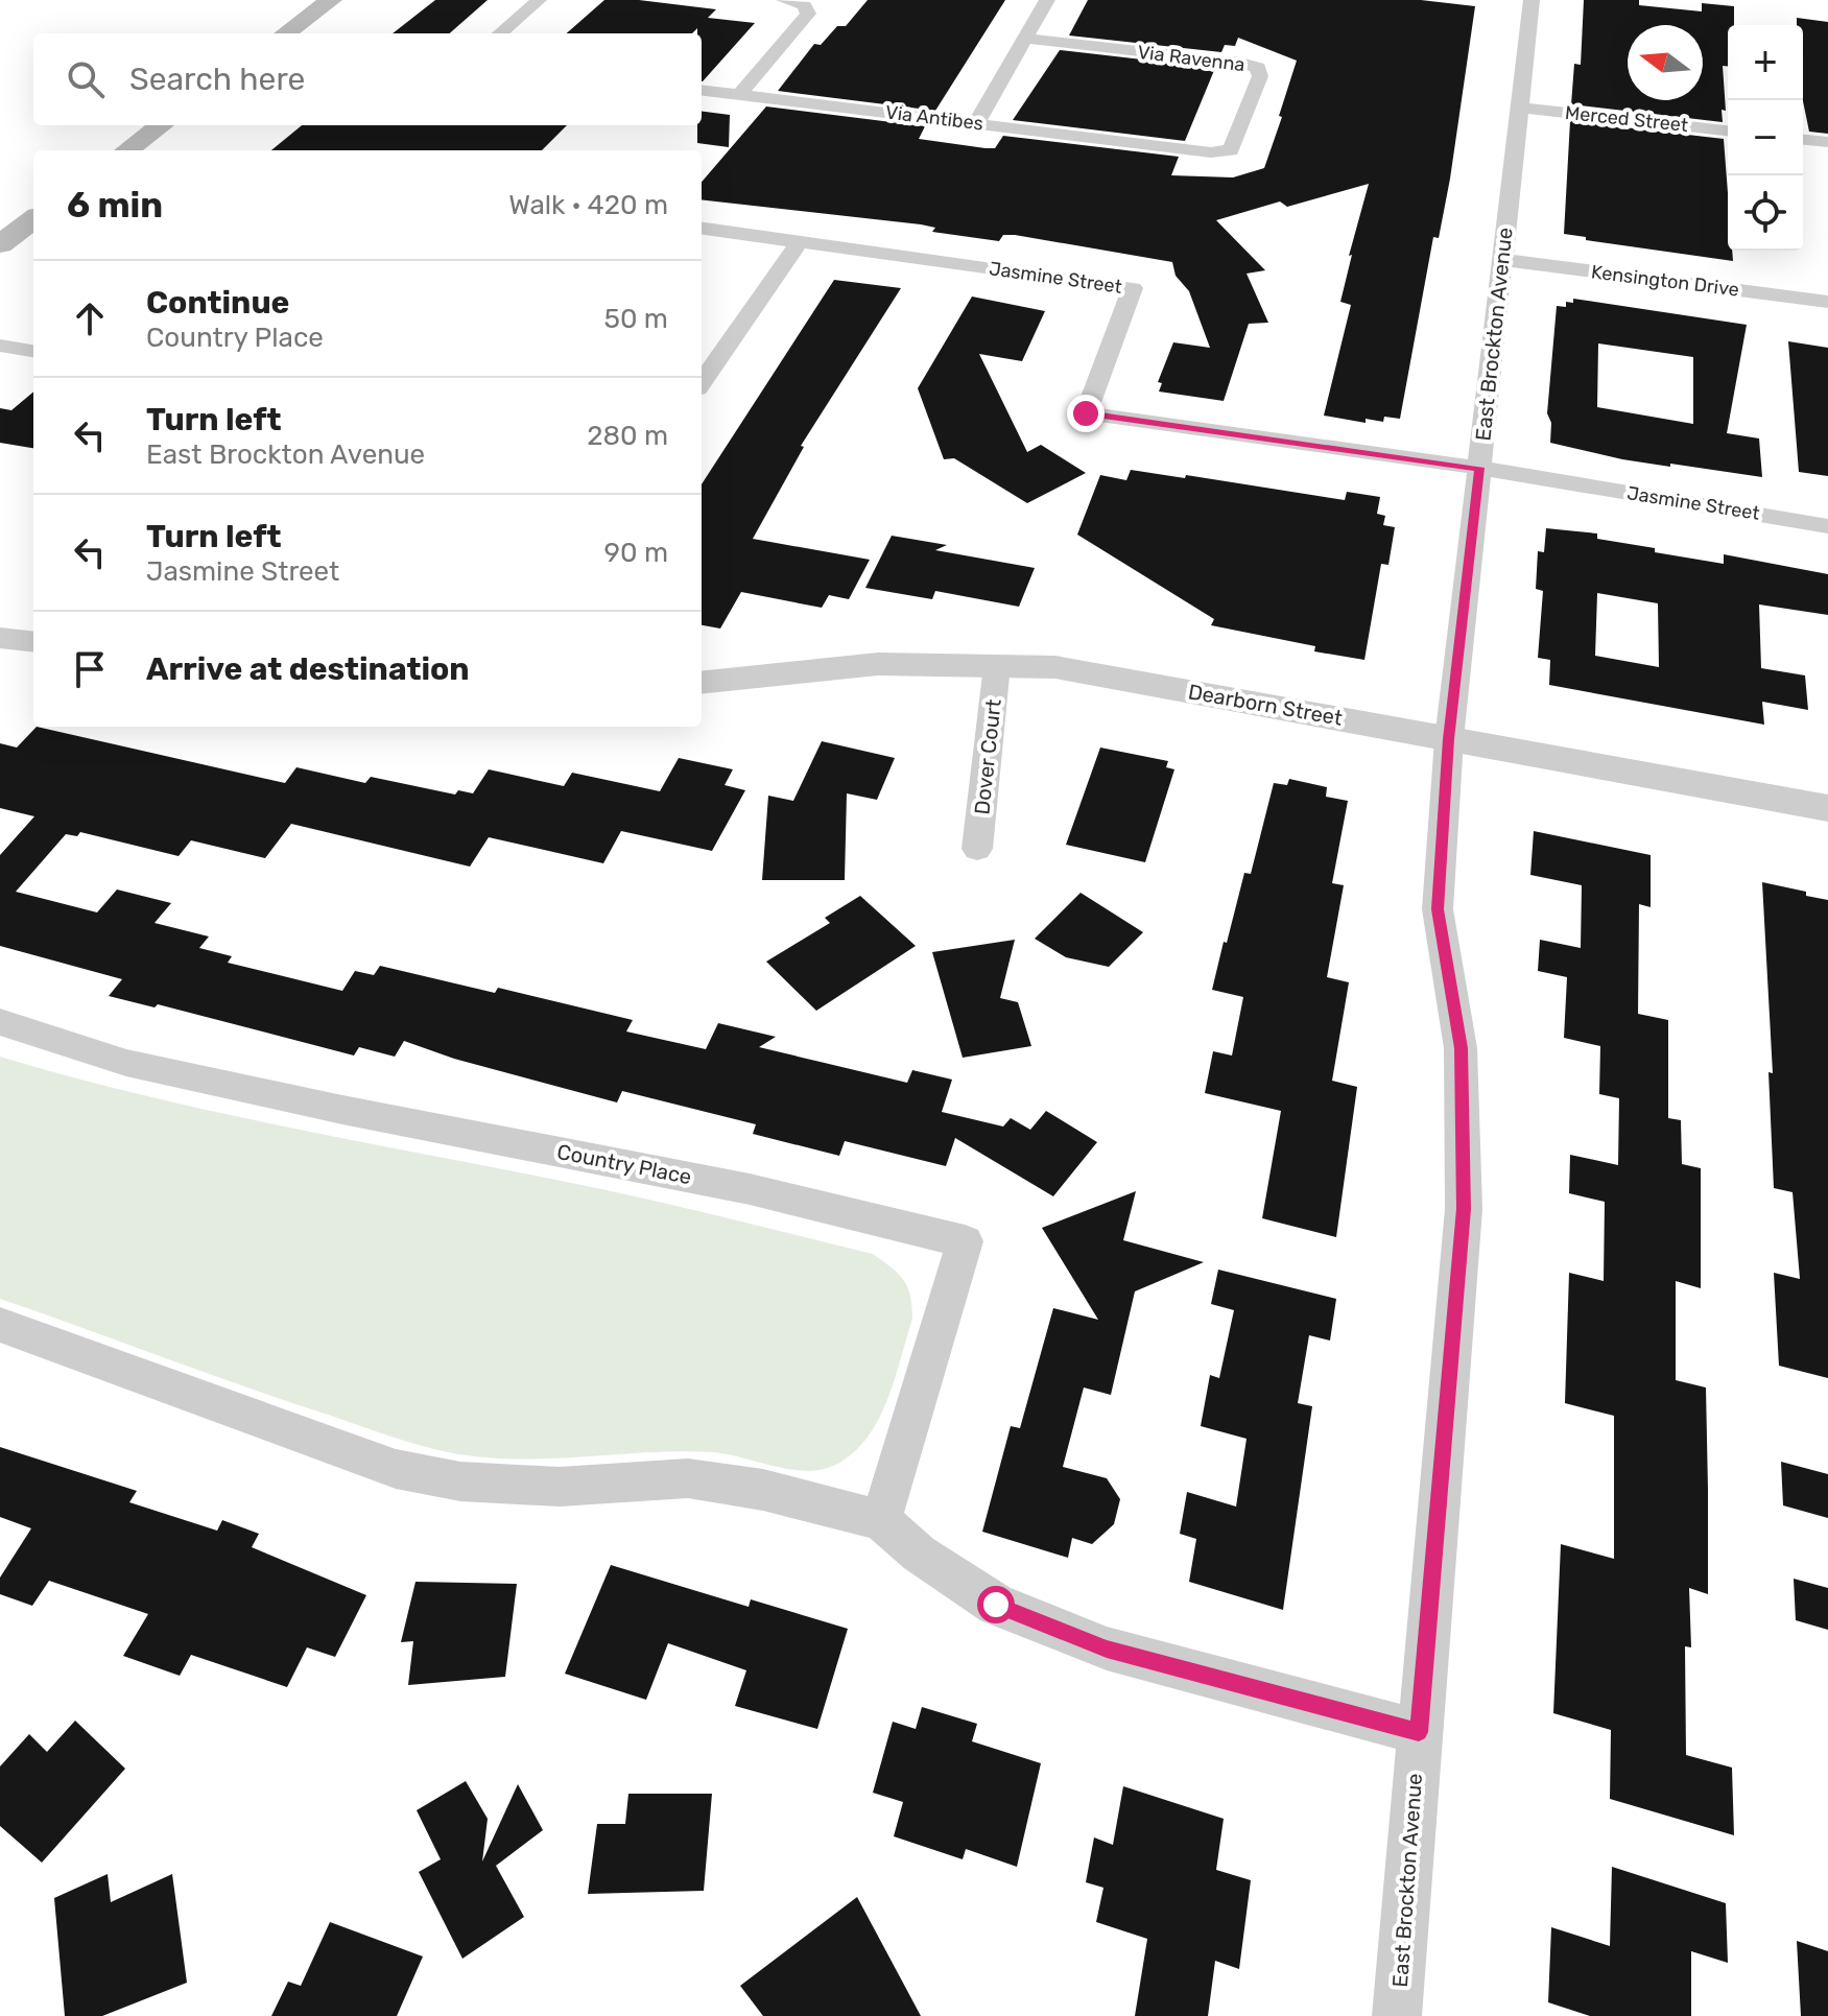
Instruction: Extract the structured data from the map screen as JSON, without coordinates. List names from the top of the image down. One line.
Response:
{"streets":{"street":["Via Ravenna","Via Antibes","Merced Street","Jasmine Street","Kensington Drive","East Brockton Avenue","Dearborn Street","Dover Court","Country Place"]},"crossings":[["Via Ravenna","Via Antibes"],["Merced Street","East Brockton Avenue"],["Jasmine Street","East Brockton Avenue"],["Kensington Drive","East Brockton Avenue"],["East Brockton Avenue","Dearborn Street"],["Dearborn Street","Dover Court"]],"north":"left","page":{"map_buttons":["+","−"],"search":"Search here","heading":["6 min","Walk · 420 m"],"list":[["Continue","Country Place","50 m"],["Turn left","East Brockton Avenue","280 m"],["Turn left","Jasmine Street","90 m"],"Arrive at destination"]}}
